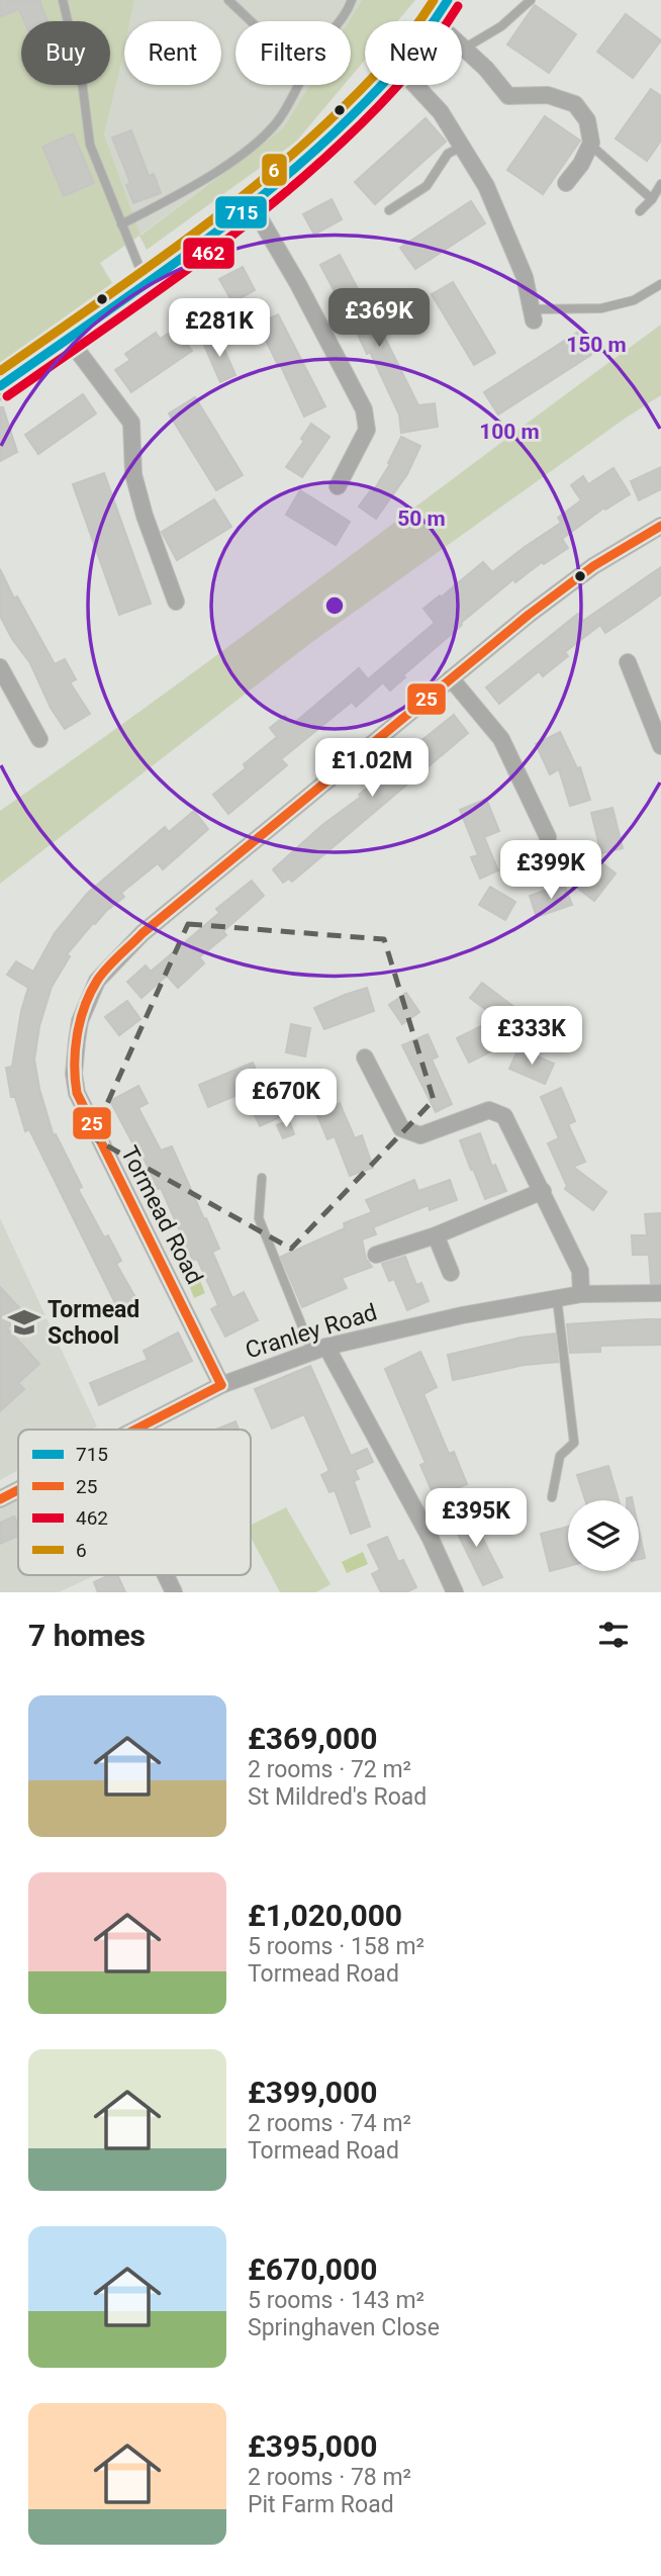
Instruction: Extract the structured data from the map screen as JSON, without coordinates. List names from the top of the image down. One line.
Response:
{"streets":{"street":["Tormead Road","Cranley Road"]},"crossings":[["Tormead Road","Cranley Road"]],"places":{"school or university":["Tormead School"]},"lines":["transit line 715","transit line 6","transit line 462","transit line 25"],"legend":["715","25","462","6"],"page":{"chip":["Buy","Rent","Filters","New"],"price":["£369K","£281K","£1.02M","£399K","£333K","£670K","£395K"],"heading":"7 homes","list":[{"name":"£369,000","note":"2 rooms · 72 m² · St Mildred's Road"},{"name":"£1,020,000","note":"5 rooms · 158 m² · Tormead Road"},{"name":"£399,000","note":"2 rooms · 74 m² · Tormead Road"},{"name":"£670,000","note":"5 rooms · 143 m² · Springhaven Close"},{"name":"£395,000","note":"2 rooms · 78 m² · Pit Farm Road"}]},"rings":["150 m","100 m","50 m"]}
